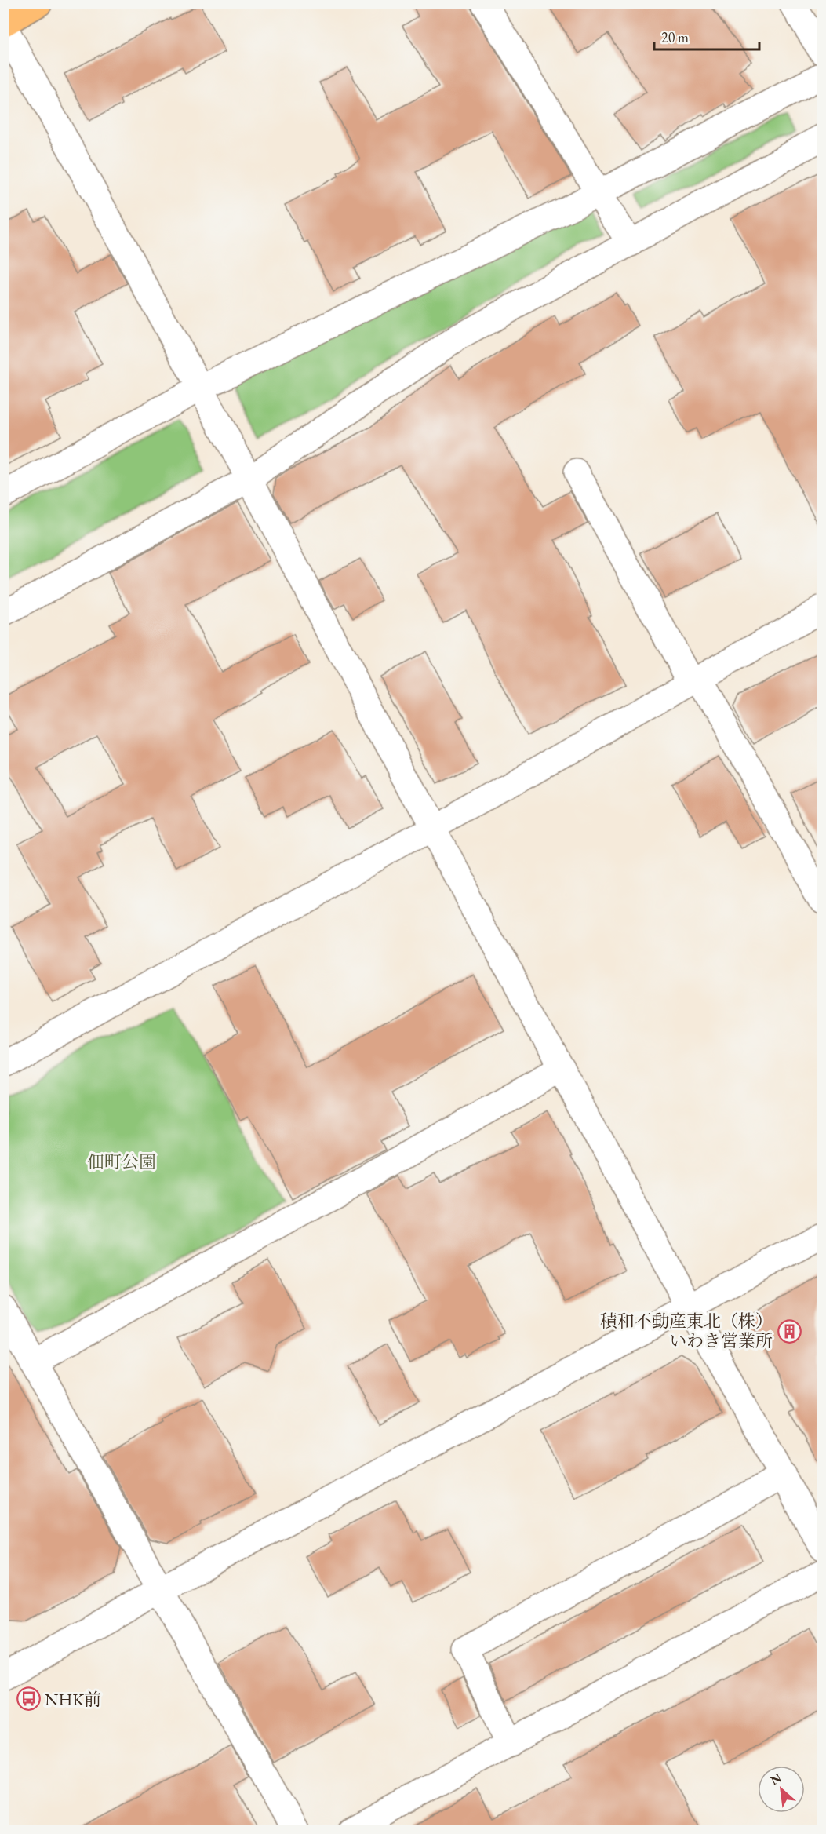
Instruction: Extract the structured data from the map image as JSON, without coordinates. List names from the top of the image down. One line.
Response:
{"parks":["佃町公園"],"places":{"building":["積和不動産東北（株） いわき営業所"],"bus stop":["NHK前"]},"scale_bar":"20 m","north":"top left"}
